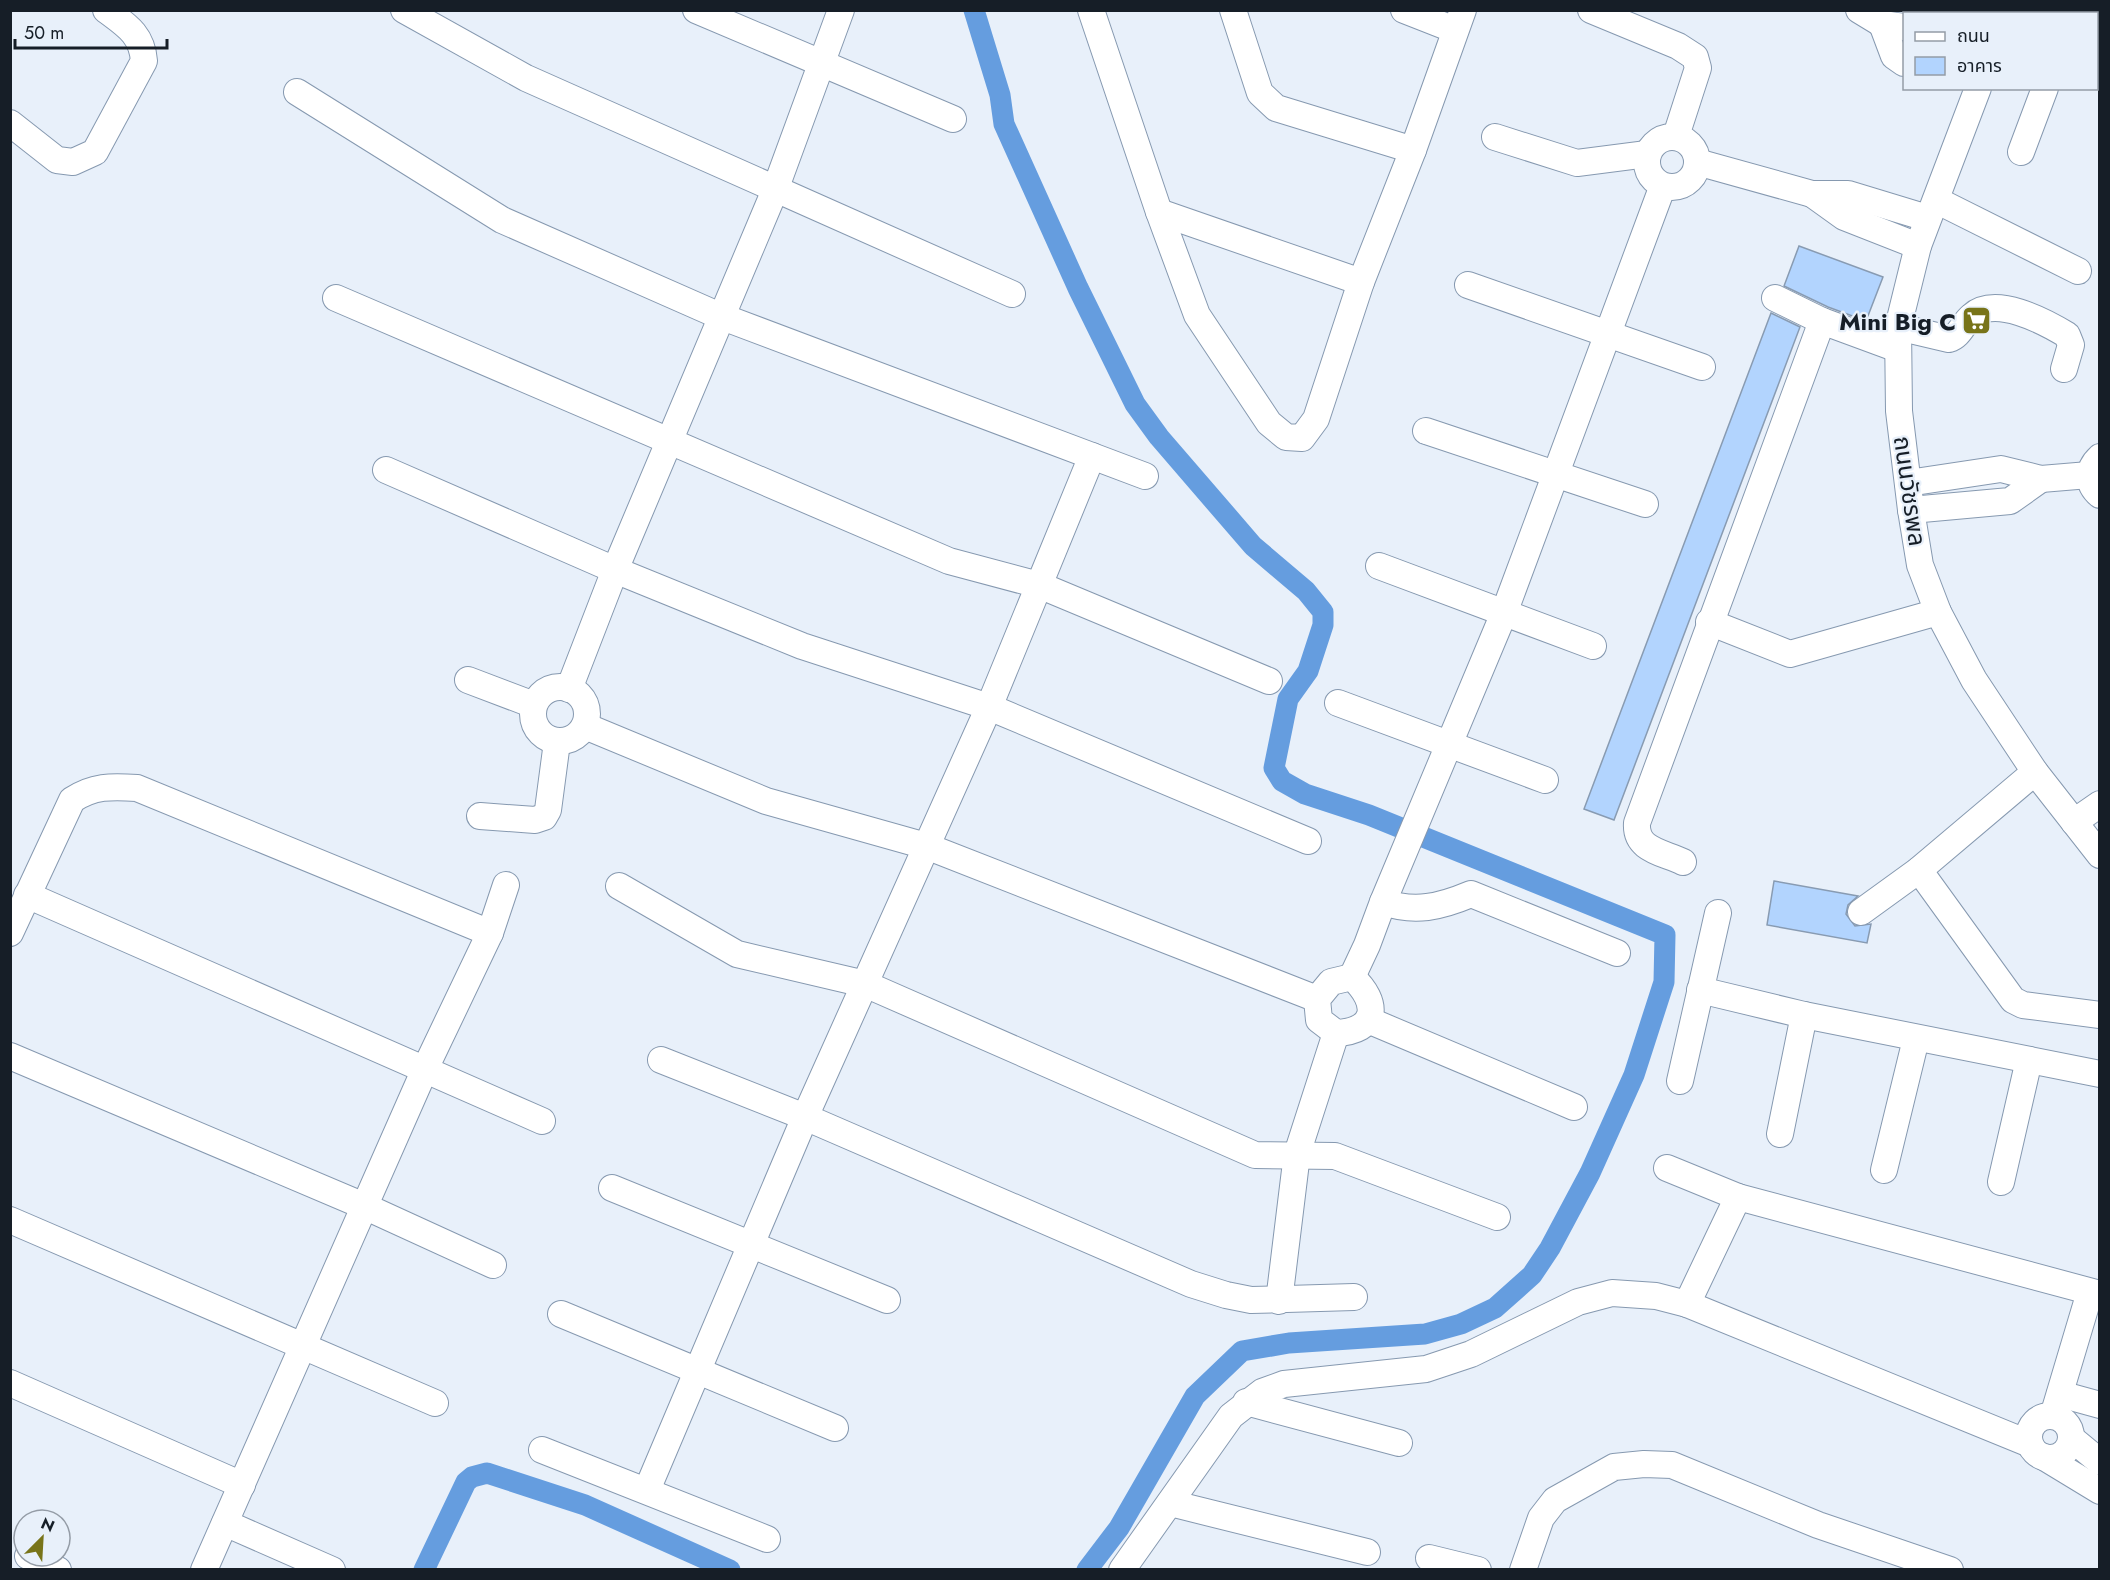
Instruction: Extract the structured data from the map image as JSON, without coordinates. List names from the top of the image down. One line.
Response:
{"streets":{"street":["ถนนวัชรพล"]},"places":{"supermarket":["Mini Big C"]},"legend":["ถนน","อาคาร"],"scale_bar":"50 m","north":"top right"}
